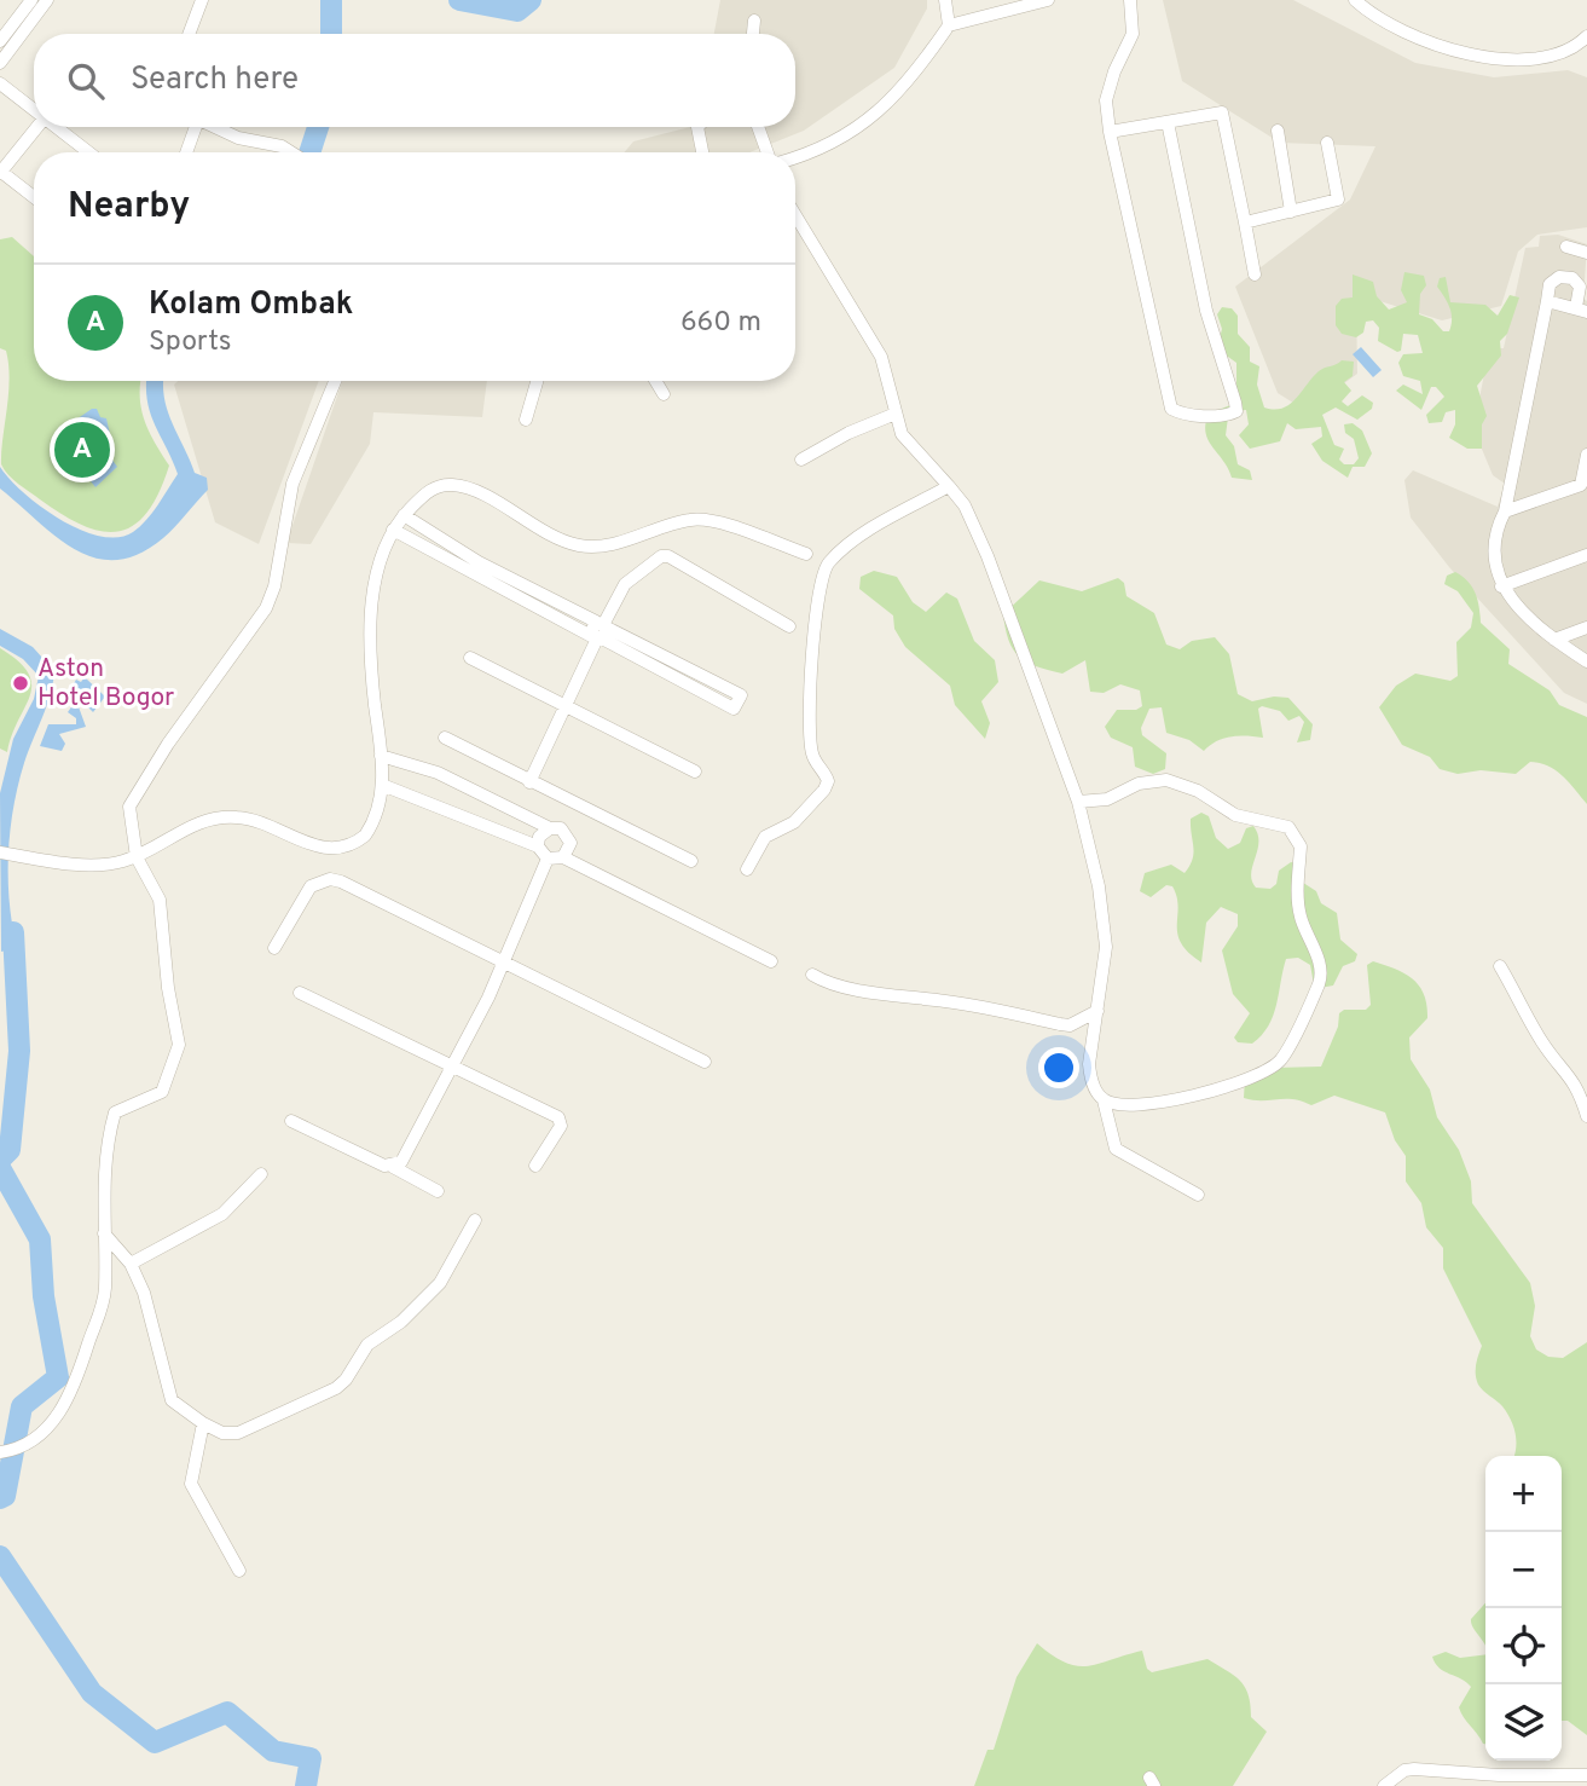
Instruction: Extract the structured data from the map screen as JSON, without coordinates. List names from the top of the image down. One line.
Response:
{"places":["Aston Hotel Bogor"],"page":{"search":"Search here","heading":"Nearby","list":[{"mark":"A","name":"Kolam Ombak","note":"Sports","value":"660 m"}],"pins":"A","map_buttons":["+","−"]}}
